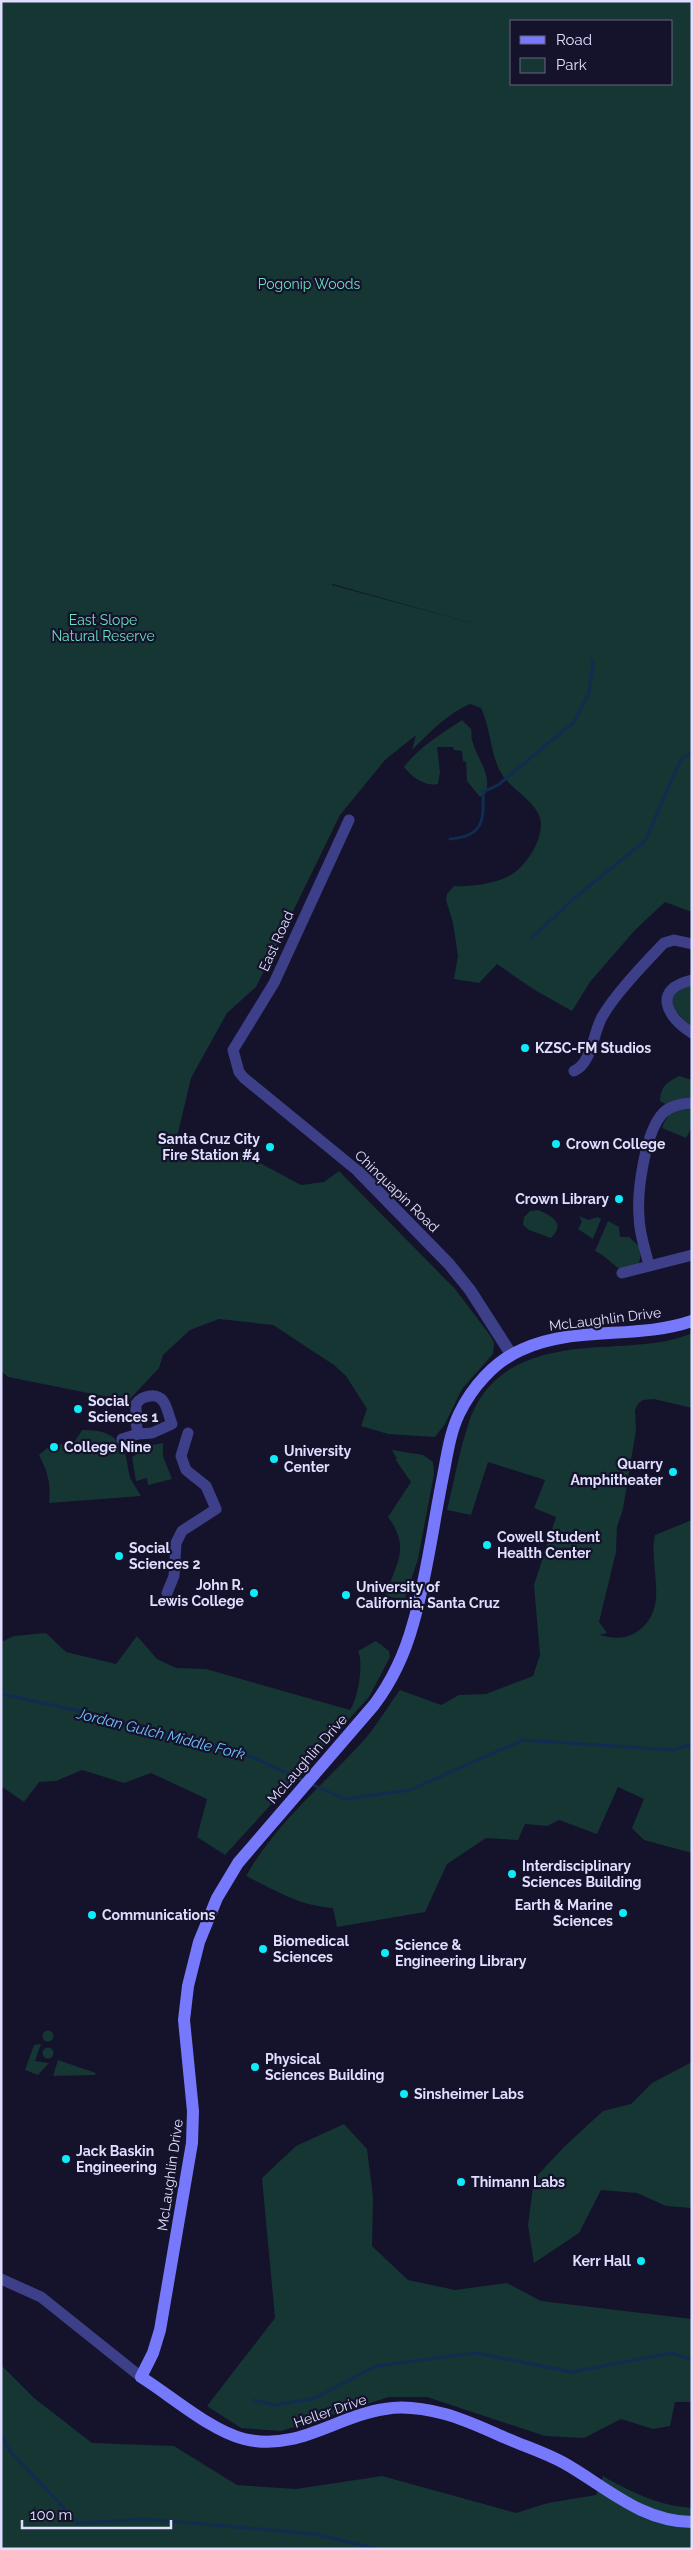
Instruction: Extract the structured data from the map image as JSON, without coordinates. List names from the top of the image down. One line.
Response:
{"streets":{"main road":["McLaughlin Drive","Heller Drive"],"street":["East Road","Chinquapin Road"]},"crossings":[["East Road","Chinquapin Road"],["Chinquapin Road","McLaughlin Drive"],["McLaughlin Drive","Heller Drive"]],"water":["Jordan Gulch Middle Fork"],"parks":["Pogonip Woods","East Slope Natural Reserve"],"places":["KZSC-FM Studios","Crown College","Santa Cruz City Fire Station #4","Crown Library","Social Sciences 1","College Nine","University Center","Quarry Amphitheater","Cowell Student Health Center","Social Sciences 2","John R. Lewis College","University of California, Santa Cruz","Interdisciplinary Sciences Building","Earth & Marine Sciences","Communications","Biomedical Sciences","Science & Engineering Library","Physical Sciences Building","Sinsheimer Labs","Jack Baskin Engineering","Thimann Labs","Kerr Hall"],"legend":["Road","Park"],"scale_bar":"100 m"}
